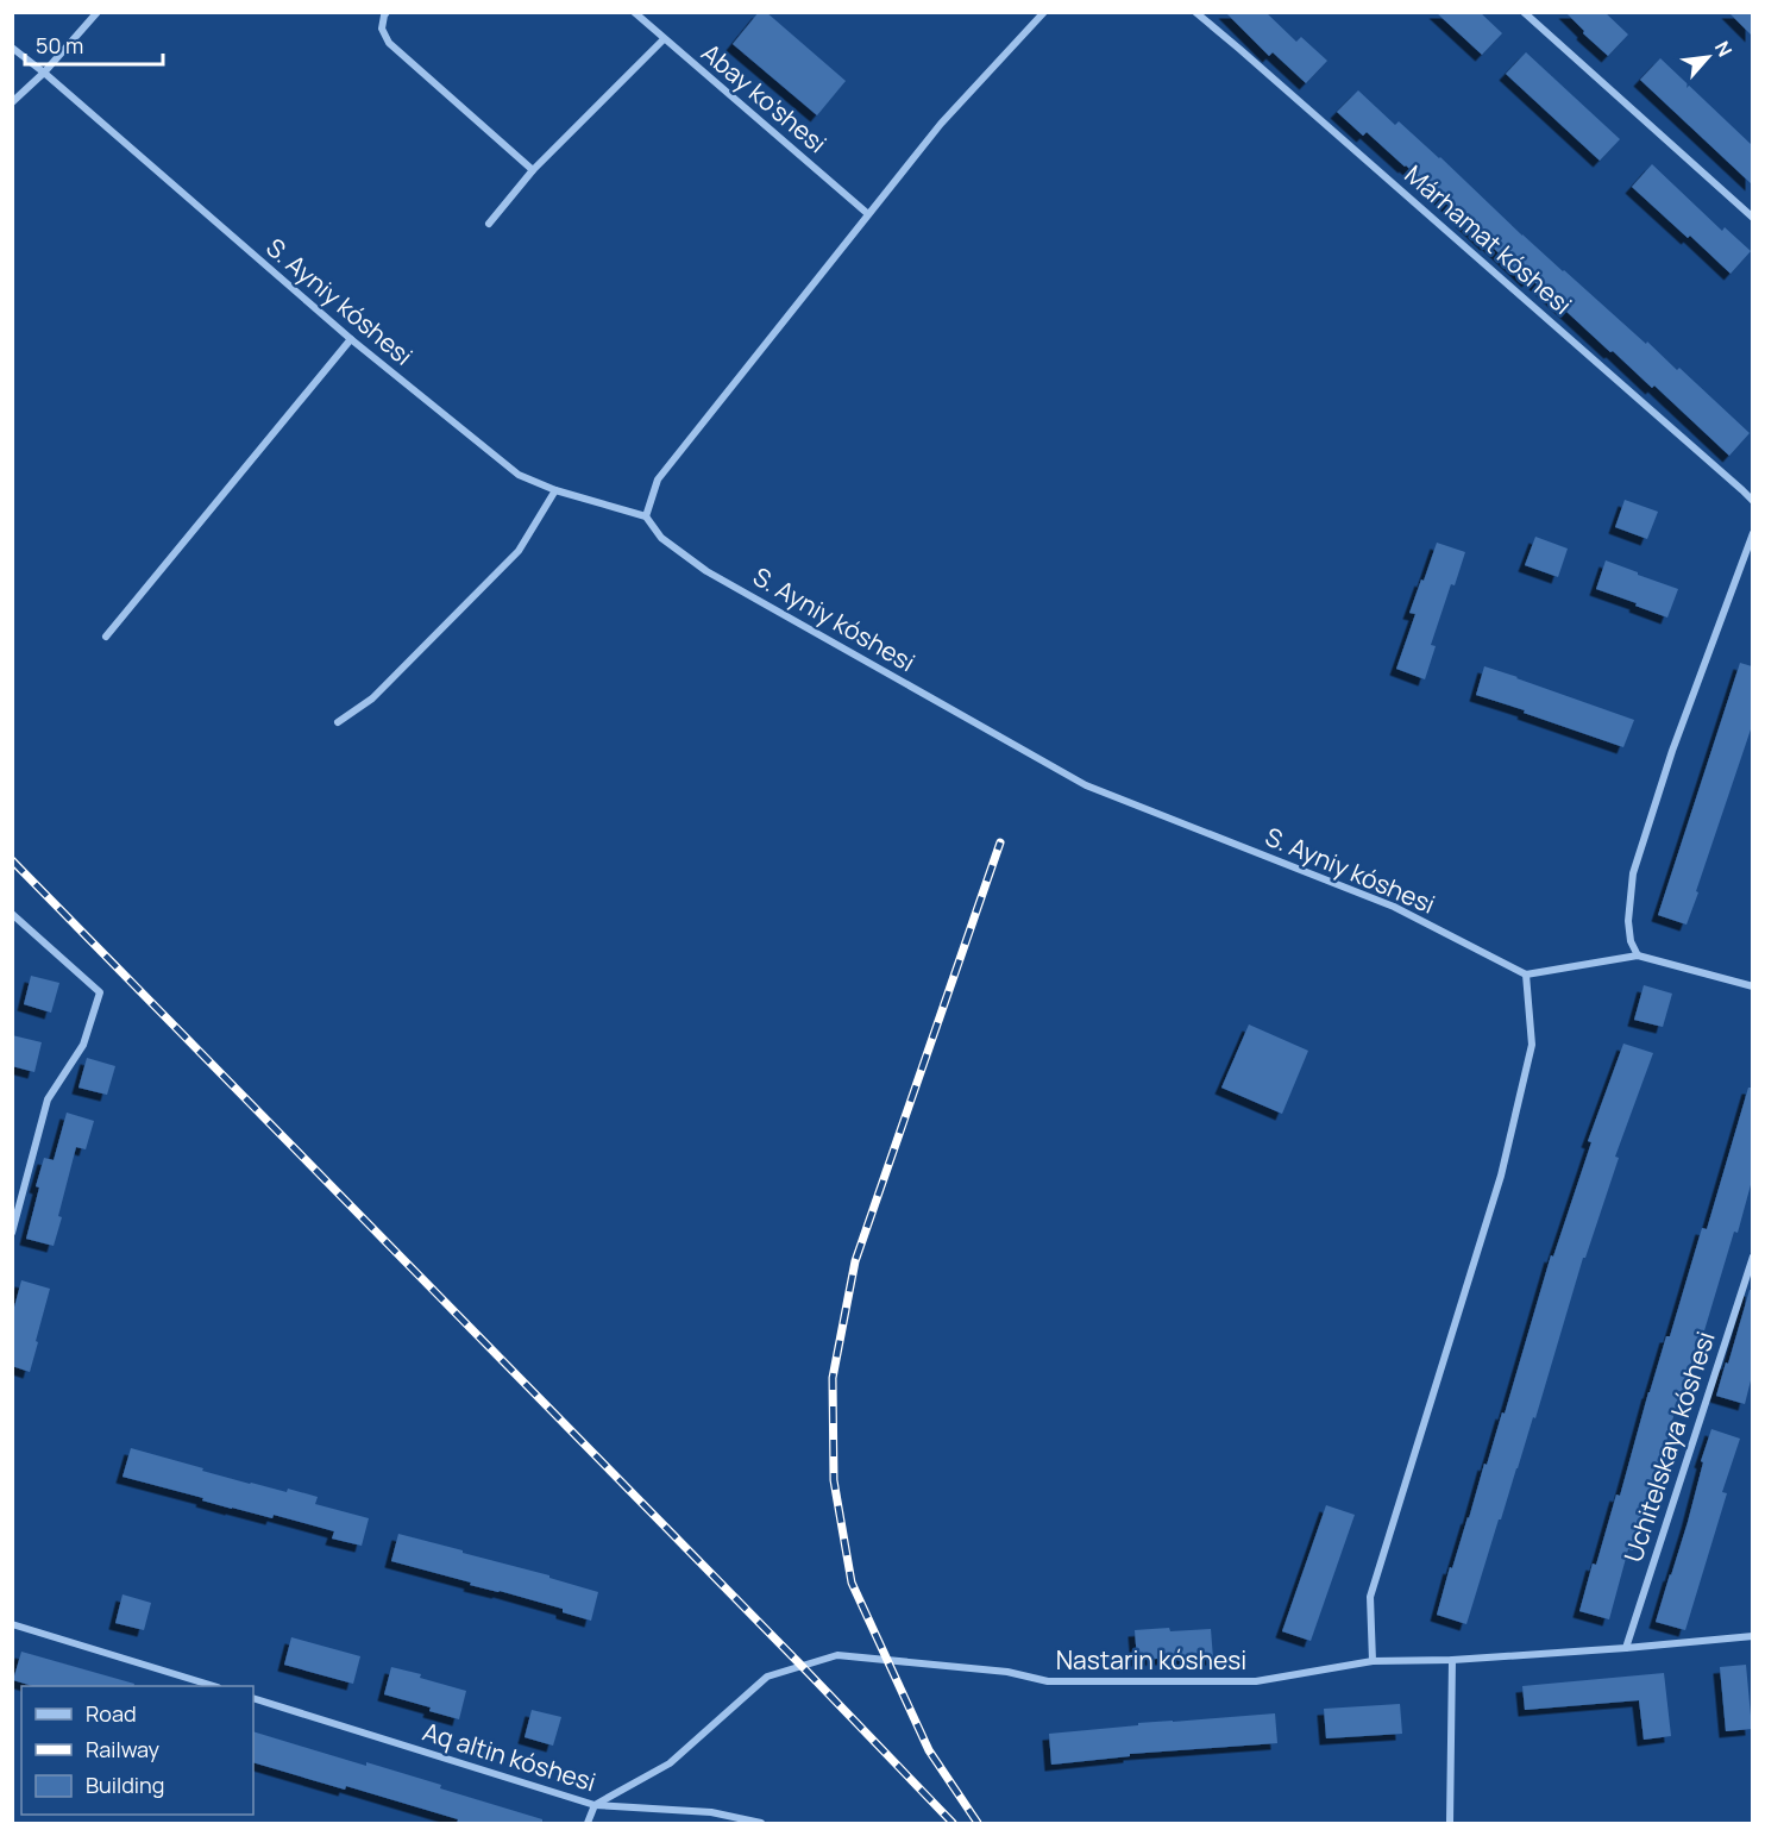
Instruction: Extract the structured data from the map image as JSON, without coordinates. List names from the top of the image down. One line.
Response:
{"streets":{"street":["Abay ko'shesi","Márhamat kóshesi","S. Ayniy kóshesi","Uchitelskaya kóshesi","Nastarin kóshesi","Aq altin kóshesi"]},"crossings":[["Uchitelskaya kóshesi","Nastarin kóshesi"],["Nastarin kóshesi","Aq altin kóshesi"]],"legend":["Road","Railway","Building"],"scale_bar":"50 m","north":"top right"}
